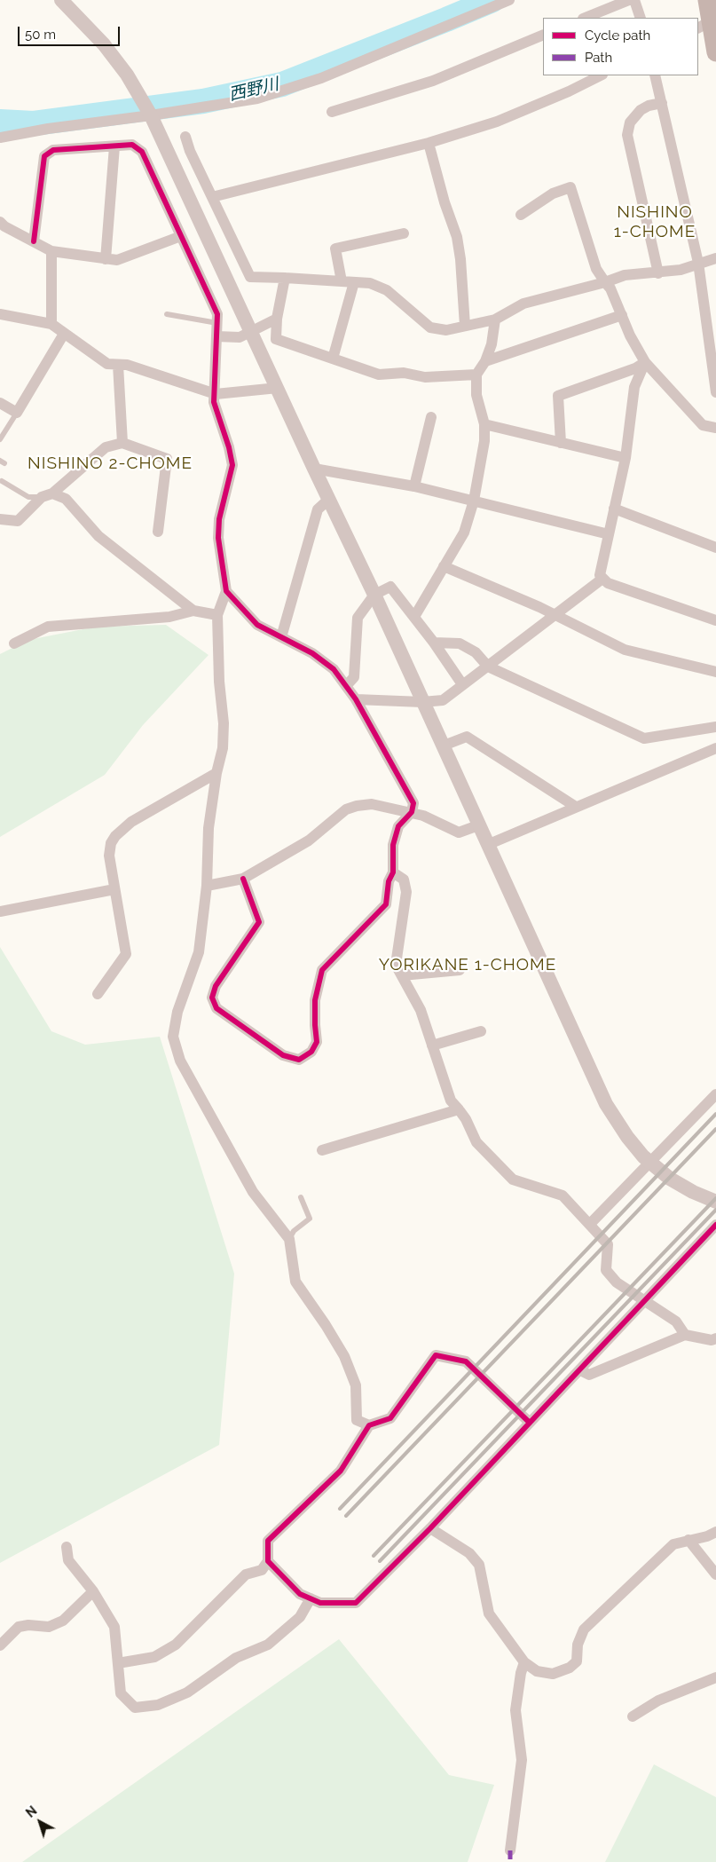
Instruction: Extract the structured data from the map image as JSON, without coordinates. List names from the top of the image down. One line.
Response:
{"districts":["NISHINO 1-CHOME","NISHINO 2-CHOME","YORIKANE 1-CHOME"],"water":["西野川"],"legend":["Cycle path","Path"],"scale_bar":"50 m","north":"top left"}
